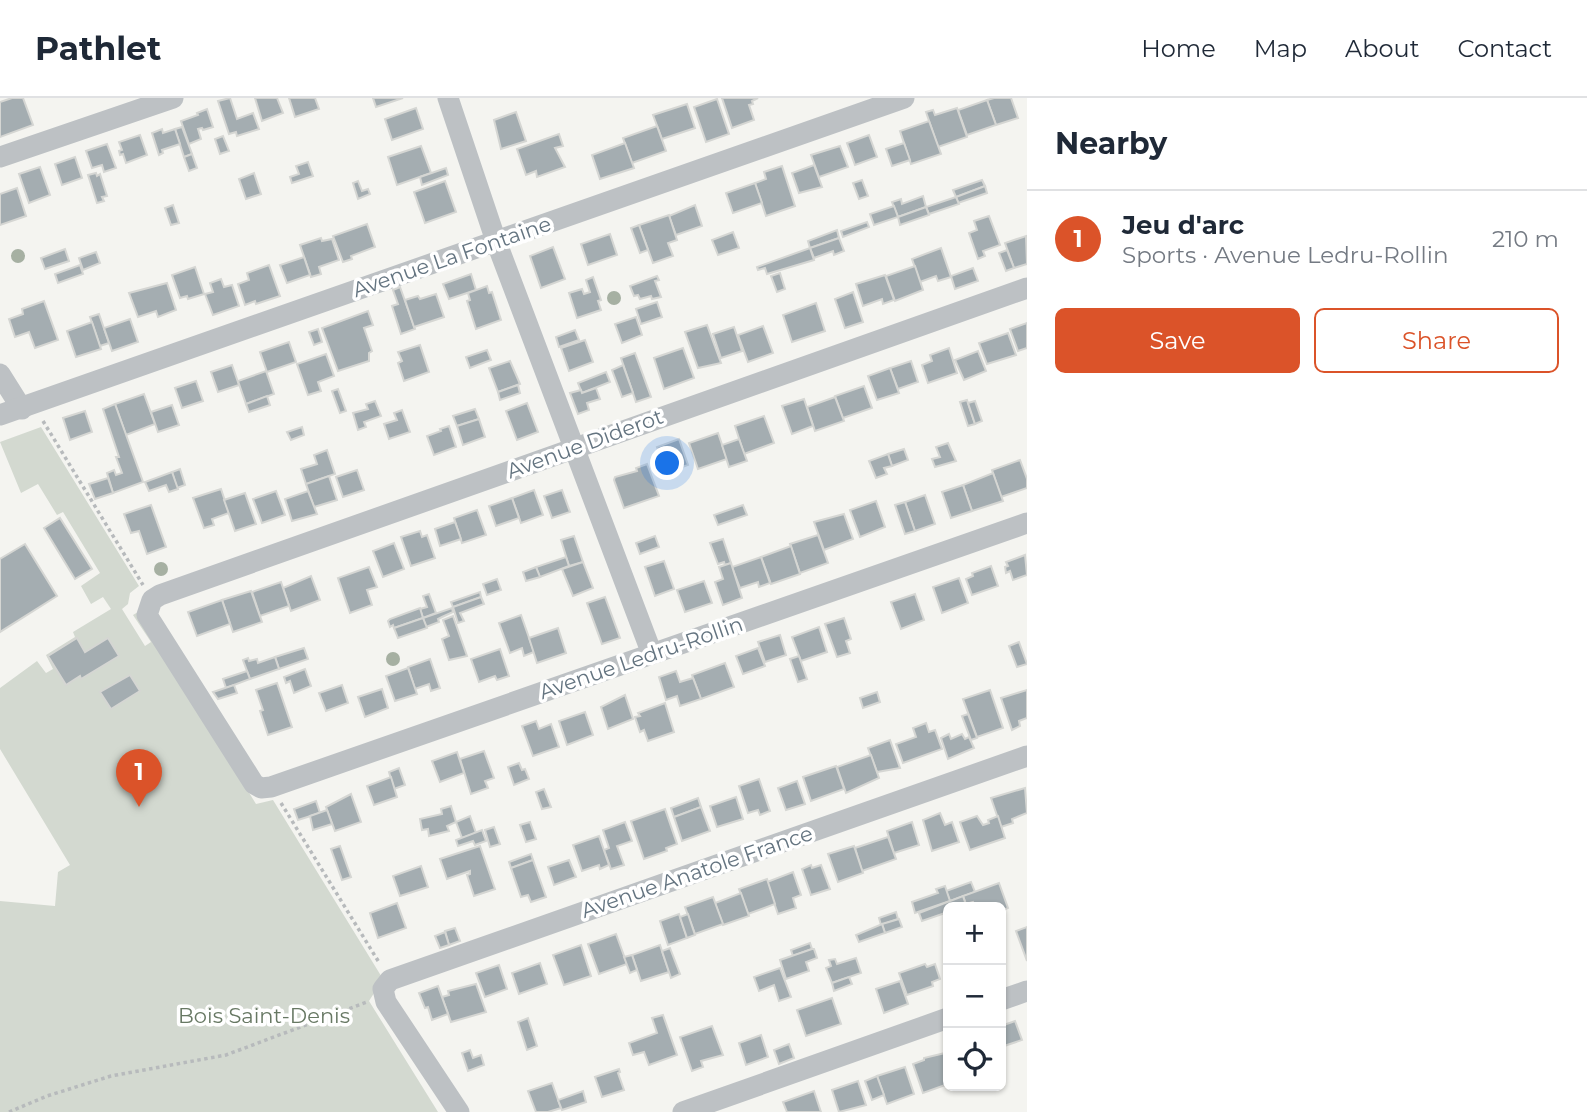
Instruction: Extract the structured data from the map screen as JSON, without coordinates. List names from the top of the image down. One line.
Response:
{"streets":{"street":["Avenue La Fontaine","Avenue Diderot","Avenue Ledru-Rollin","Avenue Anatole France"]},"parks":["Bois Saint-Denis"],"page":{"header":"Pathlet","nav":["Home","Map","About","Contact"],"heading":"Nearby","list":[{"mark":"1","name":"Jeu d'arc","note":"Sports · Avenue Ledru-Rollin","value":"210 m"}],"buttons":["Save","Share"],"pins":"1","map_buttons":["+","−"]}}
